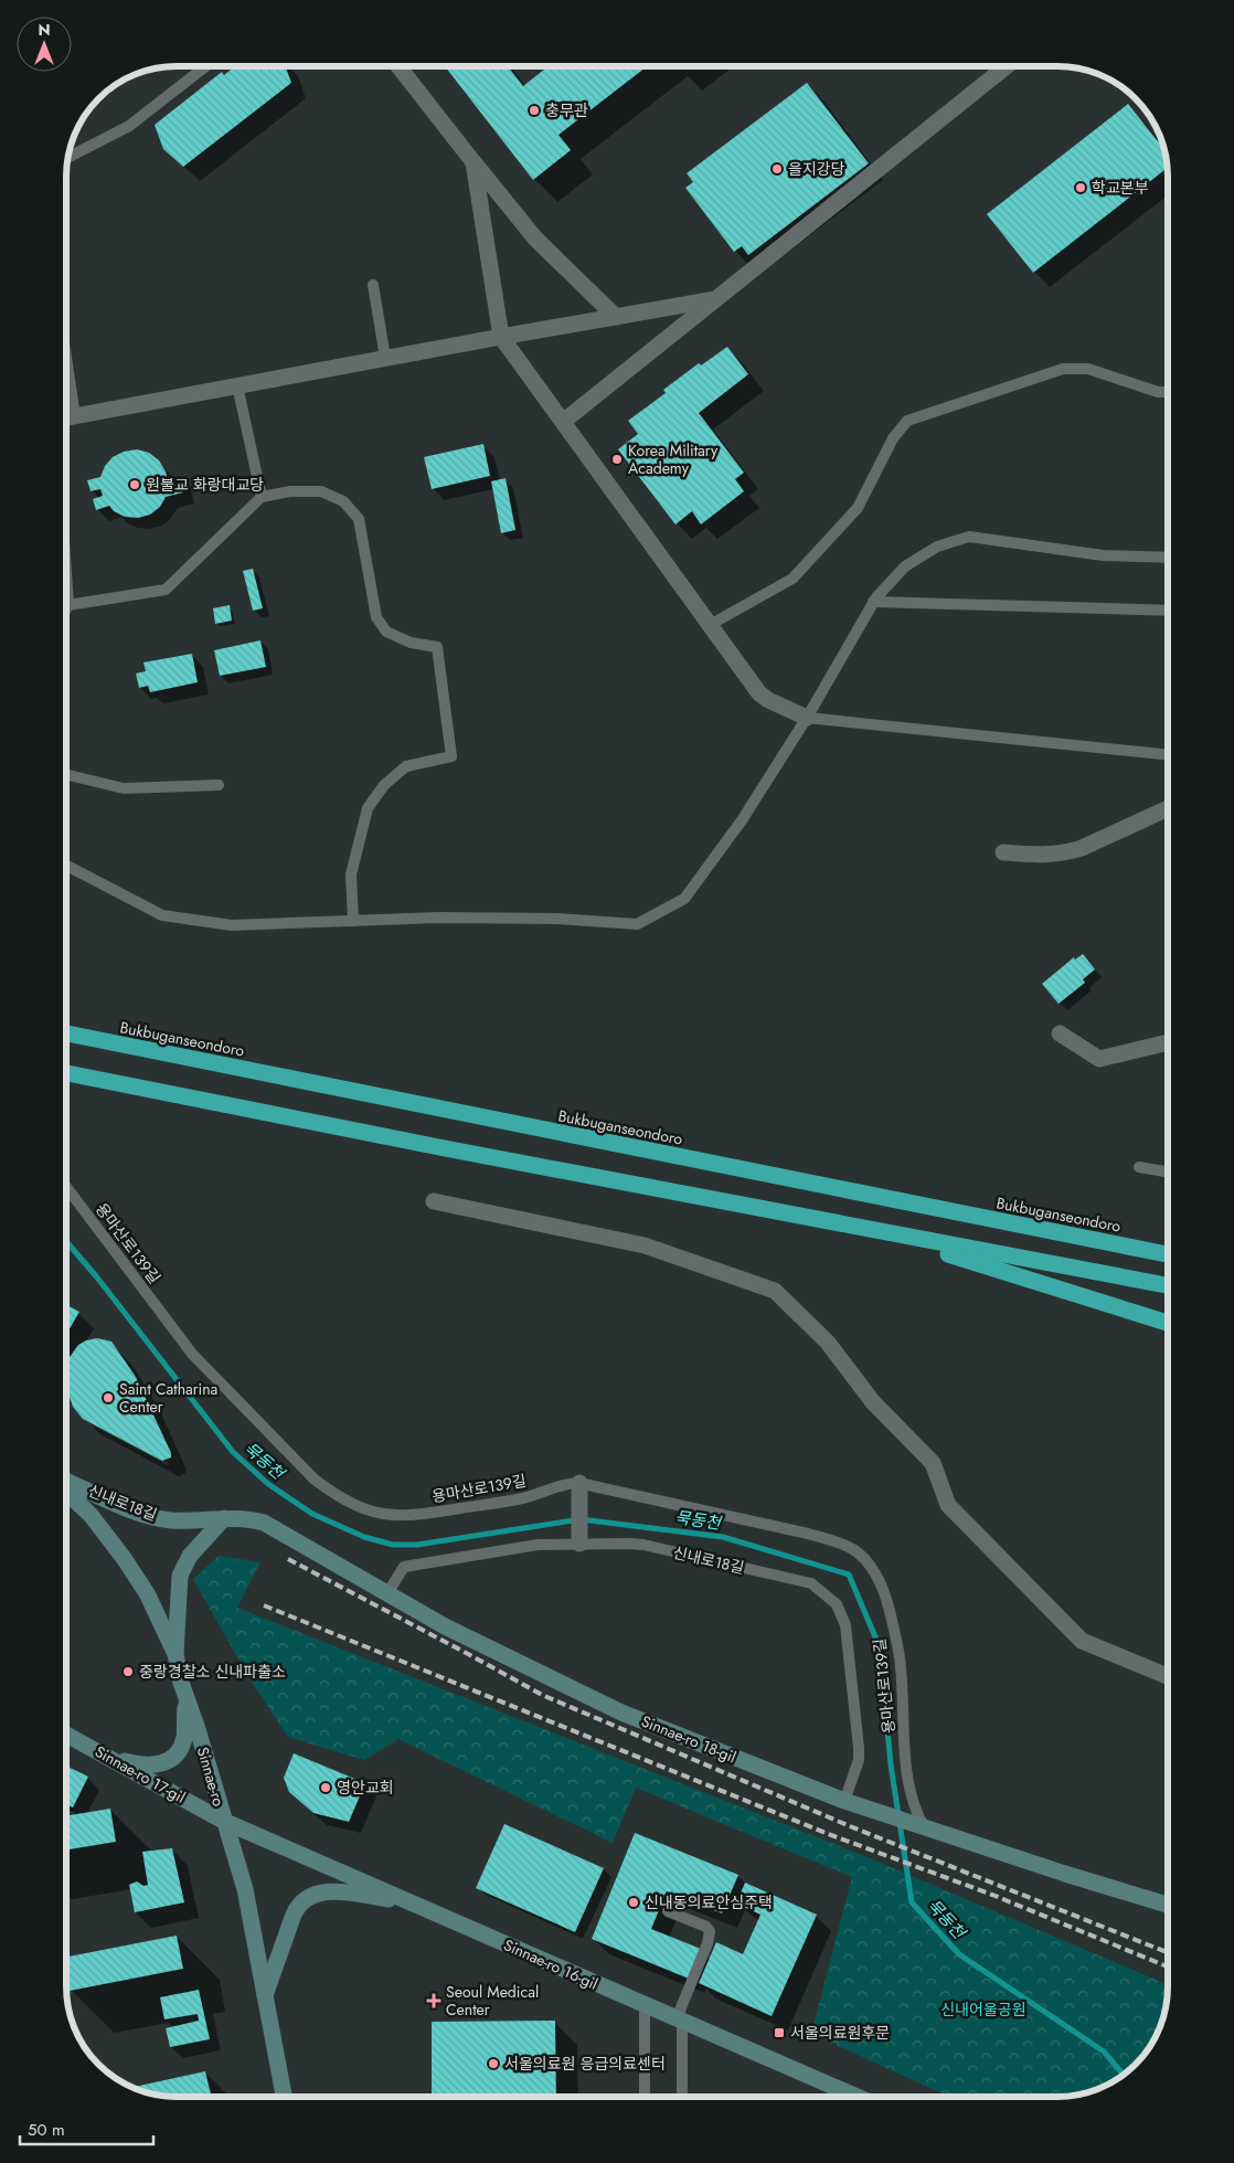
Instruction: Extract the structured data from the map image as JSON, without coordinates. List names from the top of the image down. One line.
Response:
{"streets":{"highway":["Bukbuganseondoro"],"street":["신내로18길","Sinnae-ro 18-gil","Sinnae-ro 17-gil","Sinnae-ro","Sinnae-ro 16-gil"],"lane":["용마산로139길"]},"crossings":[["용마산로139길","Sinnae-ro 18-gil"],["신내로18길","Sinnae-ro 18-gil"],["Sinnae-ro 17-gil","Sinnae-ro"],["Sinnae-ro 17-gil","Sinnae-ro 16-gil"],["Sinnae-ro","Sinnae-ro 16-gil"]],"water":["묵동천"],"parks":["신내어울공원"],"places":{"other":["충무관","을지강당","학교본부","Korea Military Academy","원불교 화랑대교당","Saint Catharina Center","중랑경찰소 신내파출소","영안교회","신내동의료안심주택","서울의료원 응급의료센터"],"health":["Seoul Medical Center"],"transit":["서울의료원후문"]},"scale_bar":"50 m","north":"top"}
